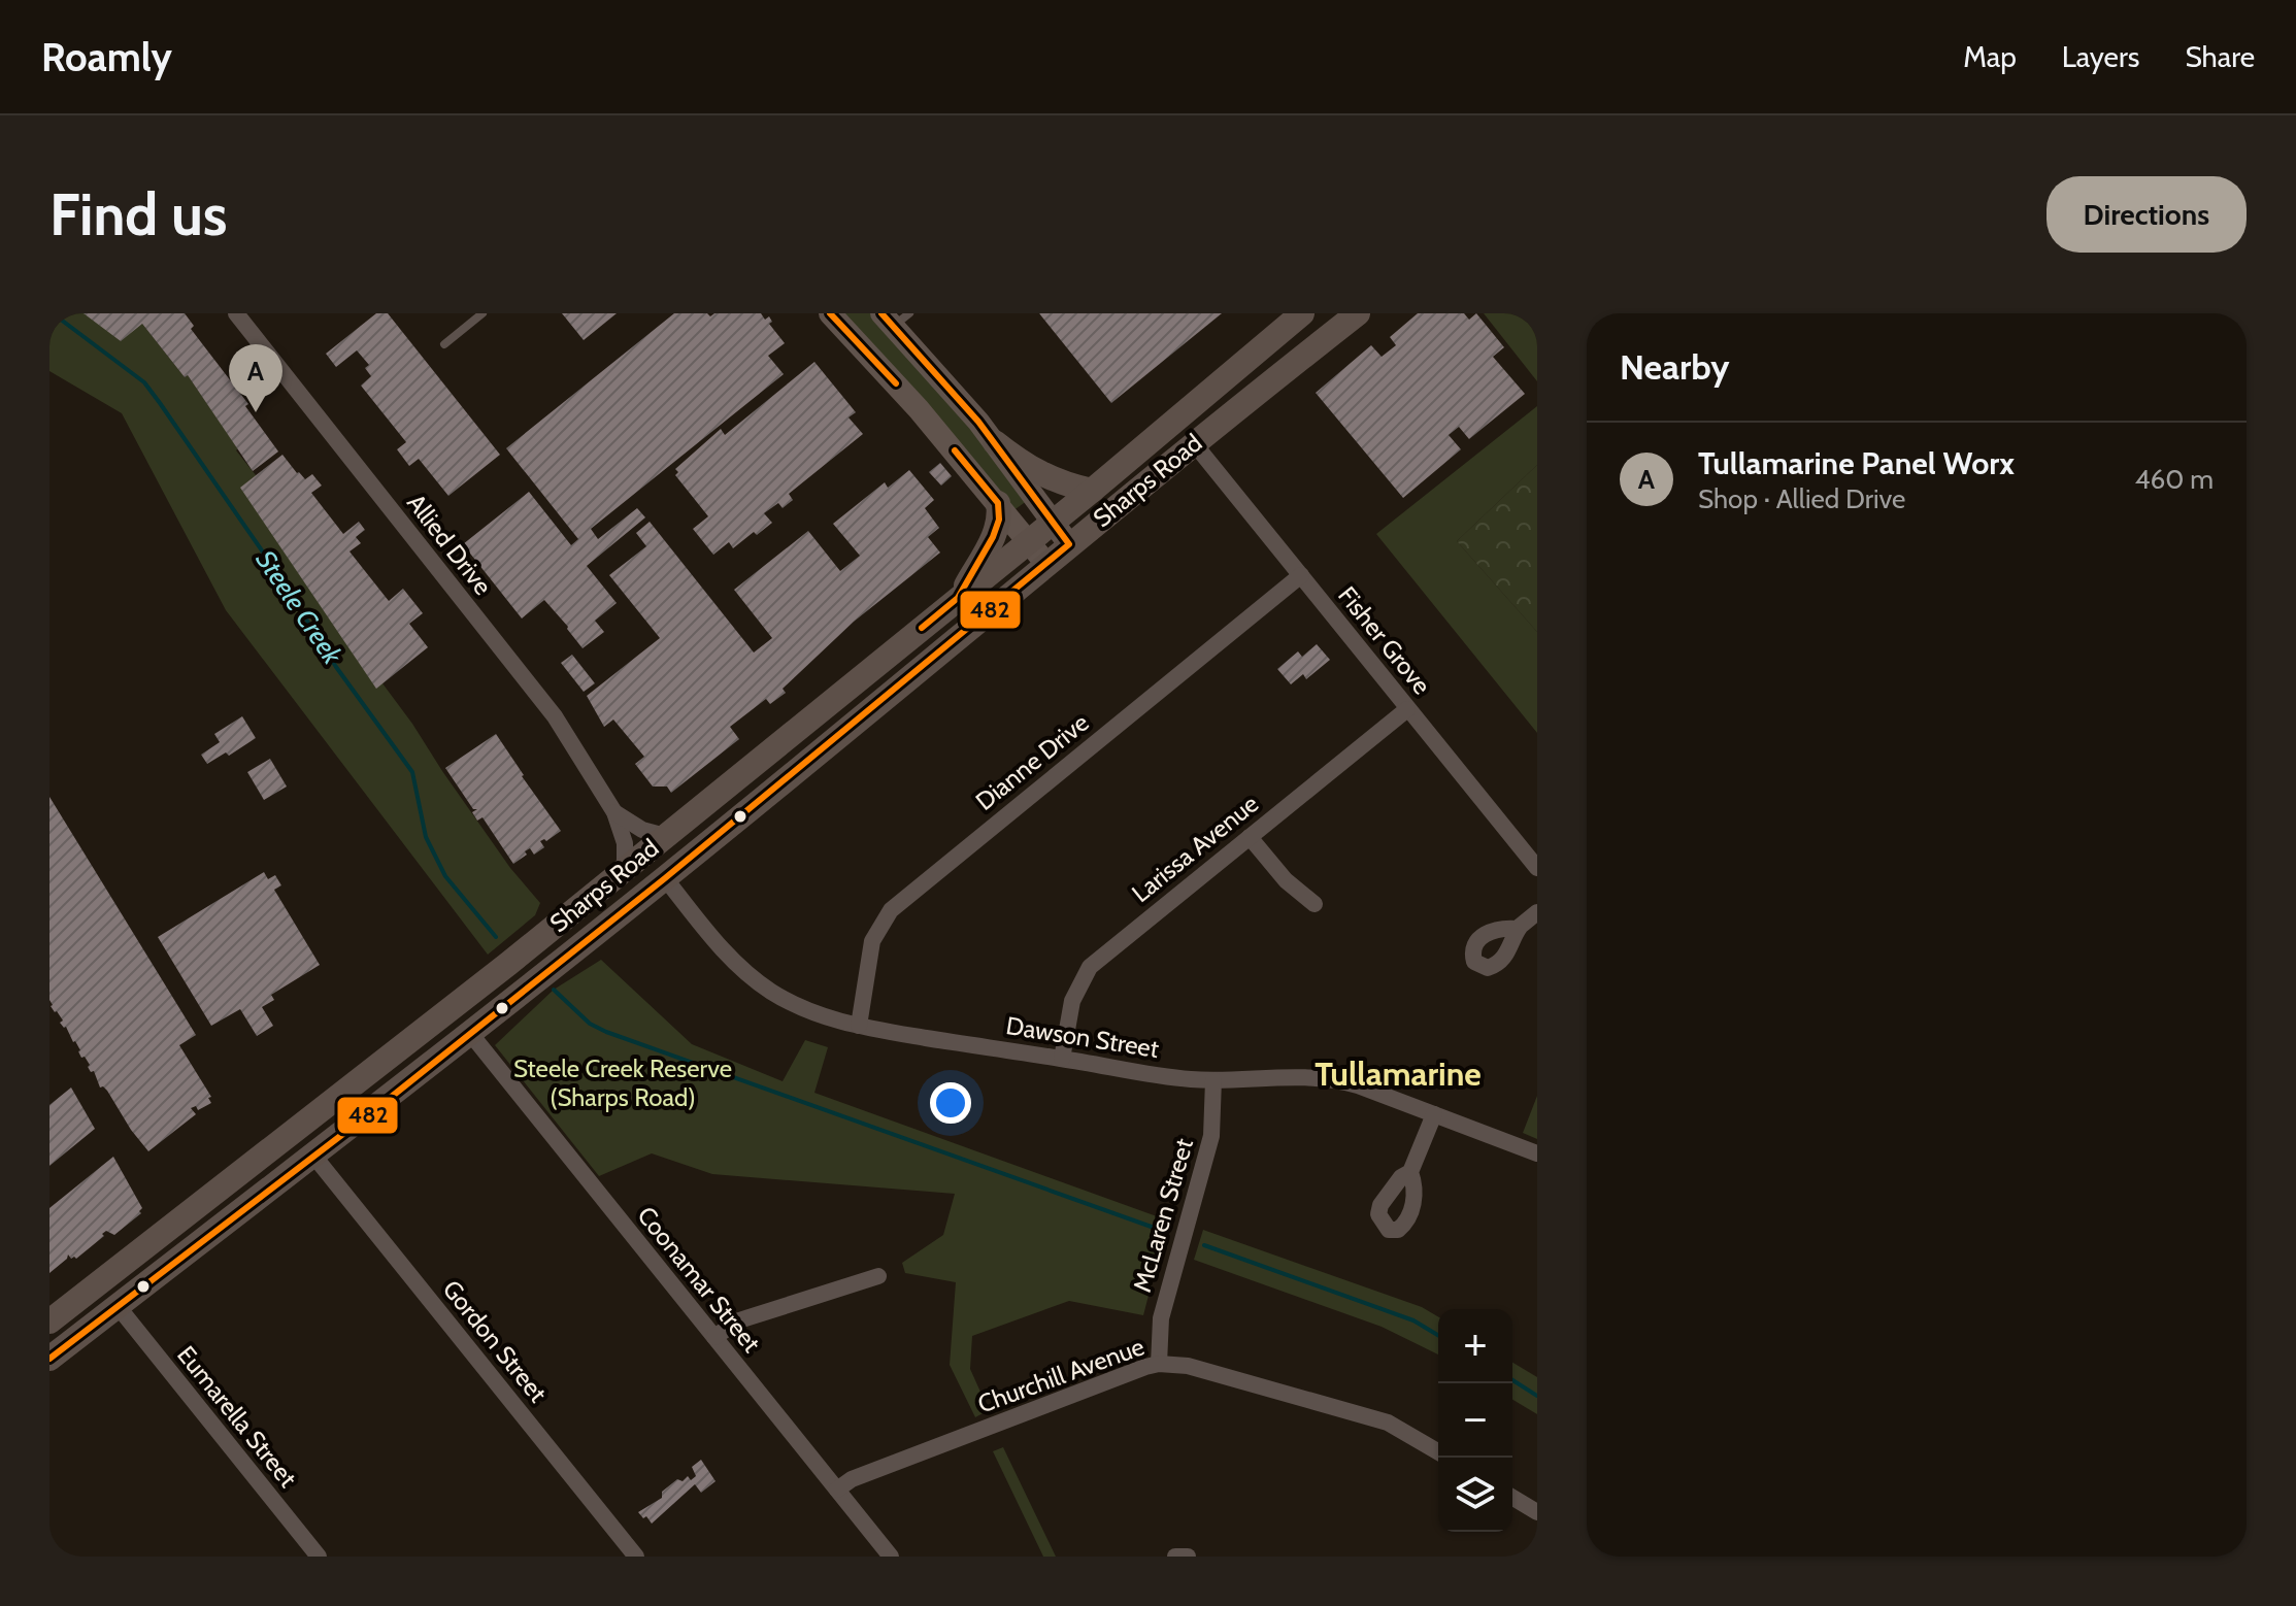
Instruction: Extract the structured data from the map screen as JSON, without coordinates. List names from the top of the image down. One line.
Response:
{"streets":{"main road":["Sharps Road"],"street":["Allied Drive","Fisher Grove","Dianne Drive","Larissa Avenue","Dawson Street","McLaren Street","Coonamar Street","Gordon Street","Churchill Avenue","Eumarella Street"]},"crossings":[["Sharps Road","Allied Drive"],["Sharps Road","Fisher Grove"],["Sharps Road","Dawson Street"],["Sharps Road","Coonamar Street"],["Sharps Road","Gordon Street"],["Sharps Road","Eumarella Street"],["Fisher Grove","Dianne Drive"],["Fisher Grove","Larissa Avenue"],["Dianne Drive","Dawson Street"],["Larissa Avenue","Dawson Street"],["Dawson Street","McLaren Street"],["McLaren Street","Churchill Avenue"],["Coonamar Street","Churchill Avenue"]],"districts":["Tullamarine"],"water":["Steele Creek"],"parks":["Steele Creek Reserve (Sharps Road)"],"lines":["transit line 482"],"page":{"header":"Roamly","nav":["Map","Layers","Share"],"buttons":"Directions","title":"Find us","heading":"Nearby","pins":"A","list":[{"mark":"A","name":"Tullamarine Panel Worx","note":"Shop · Allied Drive","value":"460 m"}],"map_buttons":["+","−"]}}
